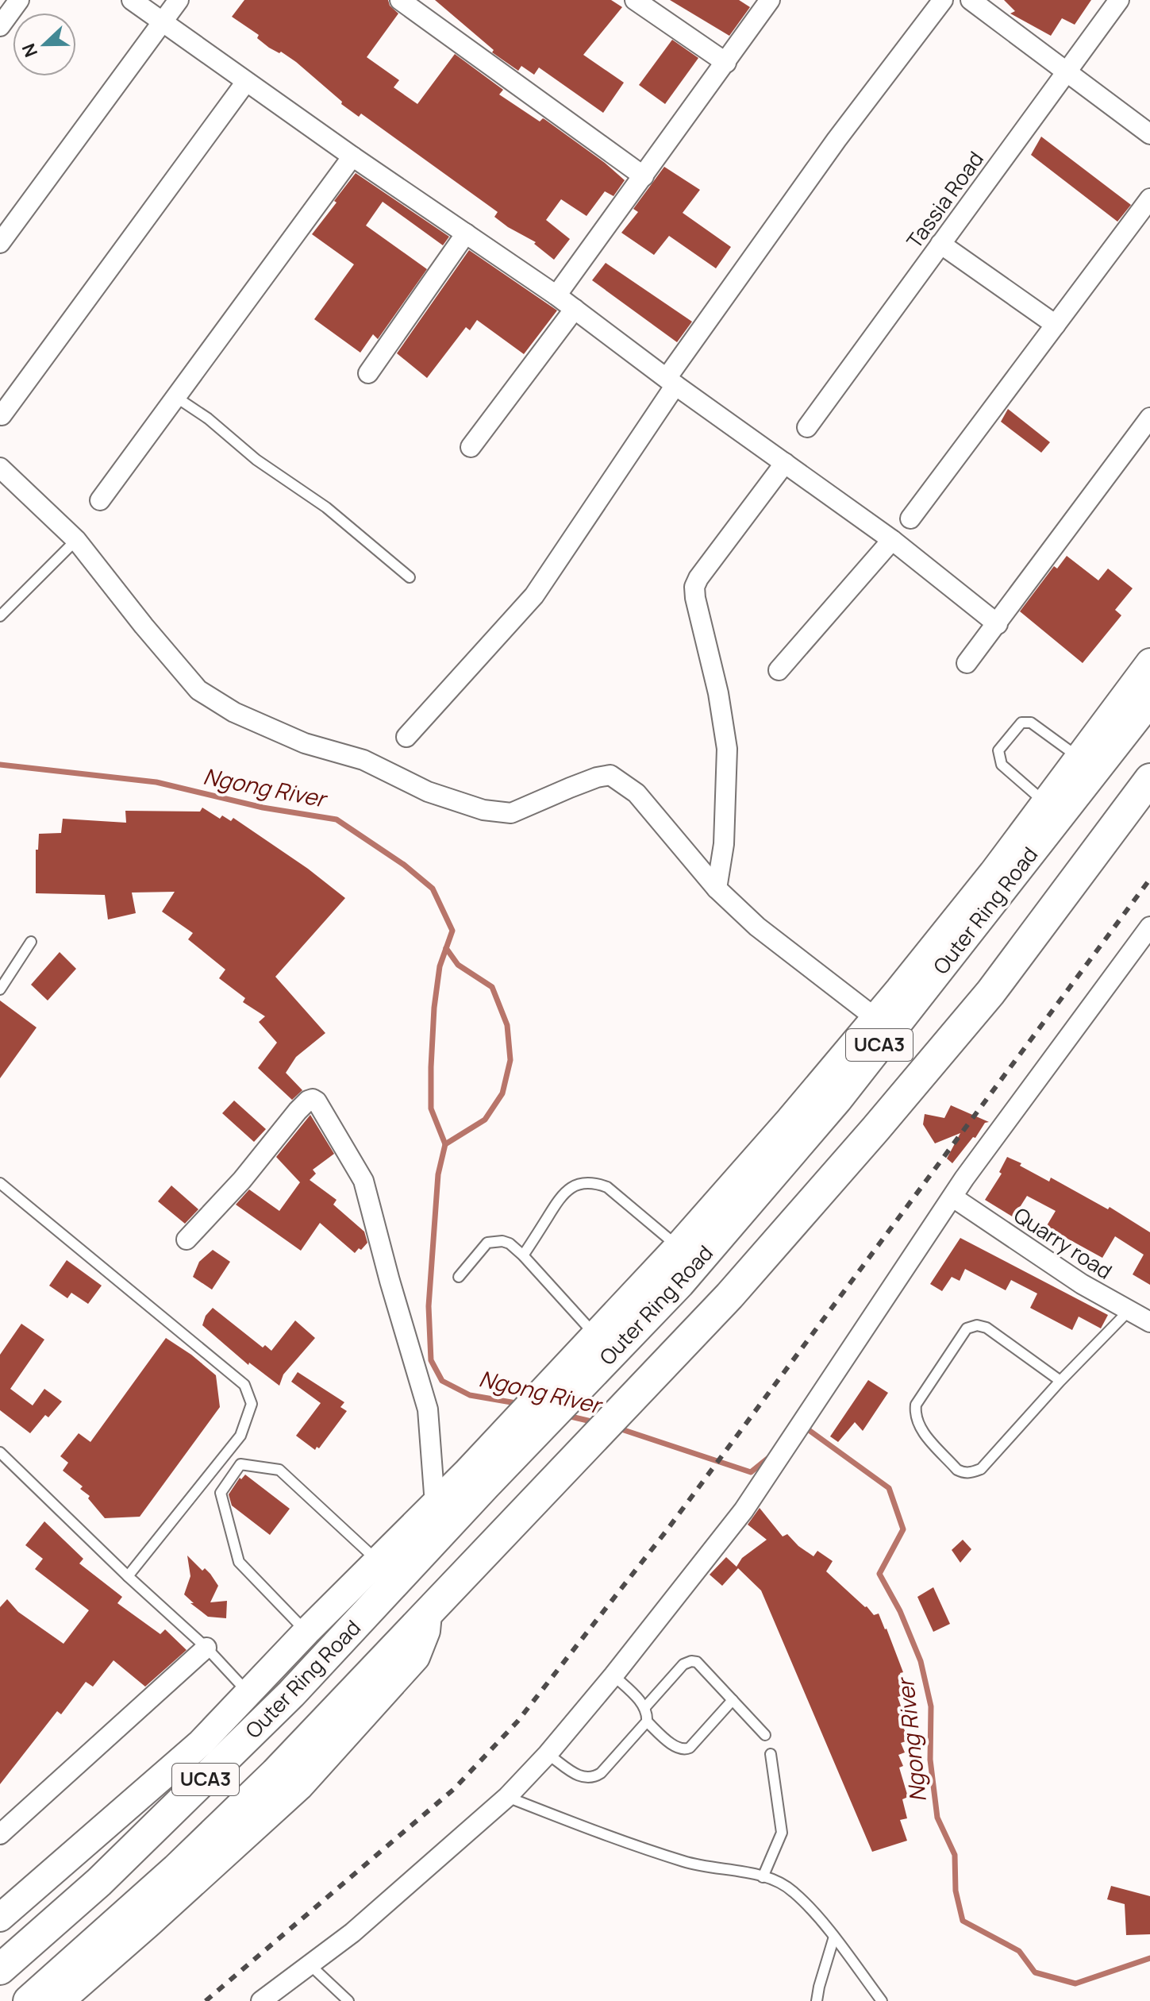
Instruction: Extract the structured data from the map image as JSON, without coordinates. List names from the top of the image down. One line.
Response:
{"streets":{"main road":["Outer Ring Road","UCA3"],"street":["Tassia Road","Quarry road"]},"crossings":[["Outer Ring Road","UCA3"]],"water":["Ngong River"],"north":"left"}
